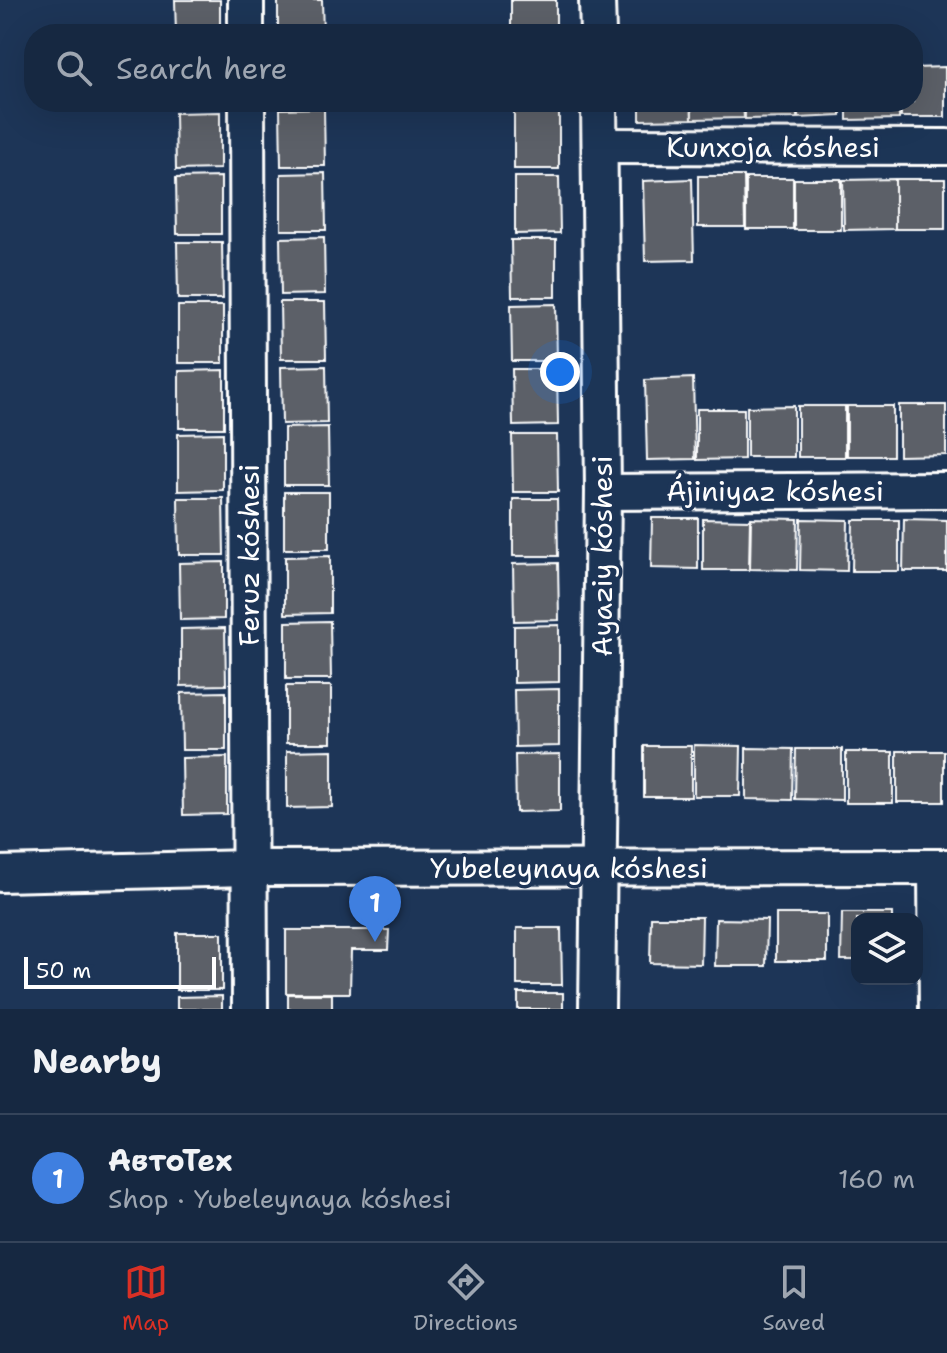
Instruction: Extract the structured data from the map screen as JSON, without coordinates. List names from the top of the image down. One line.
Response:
{"streets":{"street":["Kunxoja kóshesi","Ájiniyaz kóshesi","Feruz kóshesi","Ayaziy kóshesi","Yubeleynaya kóshesi"]},"crossings":[["Kunxoja kóshesi","Ayaziy kóshesi"],["Ájiniyaz kóshesi","Ayaziy kóshesi"],["Feruz kóshesi","Yubeleynaya kóshesi"],["Ayaziy kóshesi","Yubeleynaya kóshesi"]],"scale_bar":"50 m","page":{"search":"Search here","pins":"1","scale":"50 m","heading":"Nearby","list":[{"mark":"1","name":"АвтоТех","note":"Shop · Yubeleynaya kóshesi","value":"160 m"}],"nav":["Map","Directions","Saved"]}}
